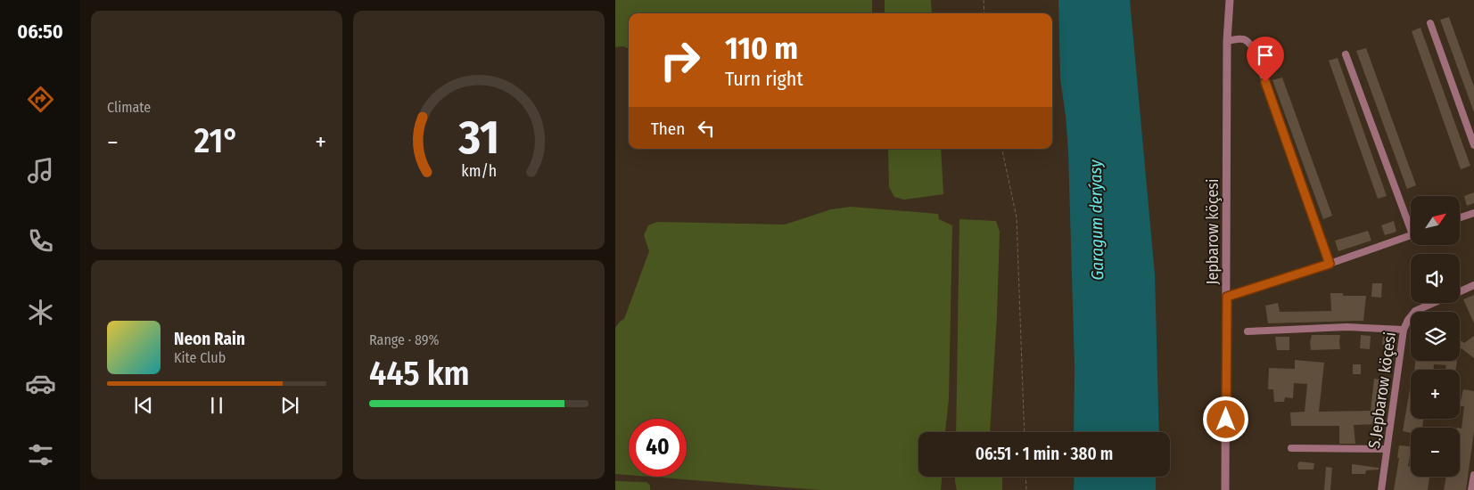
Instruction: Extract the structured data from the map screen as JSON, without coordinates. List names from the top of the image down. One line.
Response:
{"streets":{"street":["Jepbarow köçesi","S.Jepbarow köçesi"]},"water":["Garagum derýasy"],"north":"top right","page":{"tabs":"06:50","tile":["Climate",["Range · 89%","445 km"]],"turn":["110 m","Turn right"],"then":"Then","heat":["−","21°","+"],"map_buttons":["+","−"],"song":["Neon Rain","Kite Club"],"limit":"40","trip":"06:51 · 1 min · 380 m","gauge":["31","km/h"]}}
